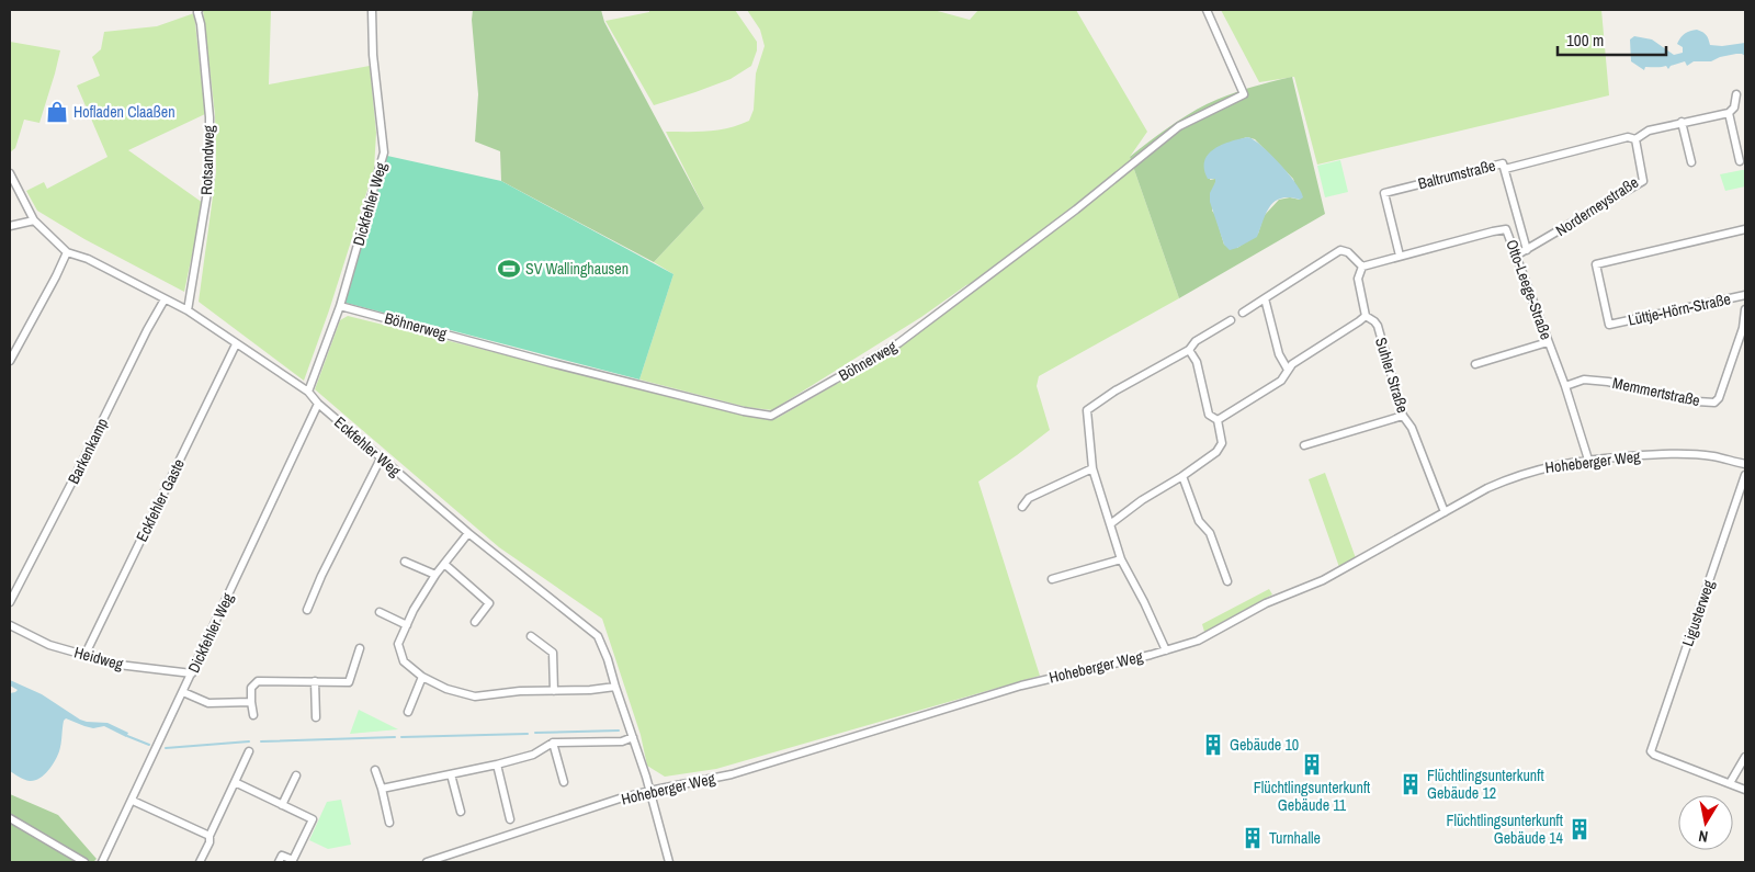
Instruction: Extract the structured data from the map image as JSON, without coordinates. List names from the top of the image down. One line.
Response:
{"streets":{"street":["Rotsandweg","Baltrumstraße","Dickfehler Weg","Norderneystraße","Otto-Leege-Straße","Lüttje-Hörn-Straße","Böhnerweg","Suhler Straße","Memmertstraße","Eckfehler Weg","Barkenkamp","Hoheberger Weg","Eckfehler Gaste","Ligusterweg","Heidweg"]},"crossings":[["Rotsandweg","Eckfehler Weg"],["Baltrumstraße","Norderneystraße"],["Baltrumstraße","Otto-Leege-Straße"],["Dickfehler Weg","Böhnerweg"],["Dickfehler Weg","Eckfehler Weg"],["Dickfehler Weg","Heidweg"],["Norderneystraße","Otto-Leege-Straße"],["Otto-Leege-Straße","Suhler Straße"],["Otto-Leege-Straße","Memmertstraße"],["Otto-Leege-Straße","Hoheberger Weg"],["Suhler Straße","Hoheberger Weg"],["Eckfehler Weg","Barkenkamp"],["Eckfehler Weg","Hoheberger Weg"],["Eckfehler Weg","Eckfehler Gaste"],["Eckfehler Gaste","Heidweg"]],"places":{"shop":["Hofladen Claaßen"],"sports":["SV Wallinghausen"],"building":["Gebäude 10","Flüchtlingsunterkunft Gebäude 11","Flüchtlingsunterkunft Gebäude 12","Flüchtlingsunterkunft Gebäude 14","Turnhalle"]},"scale_bar":"100 m","north":"bottom"}
